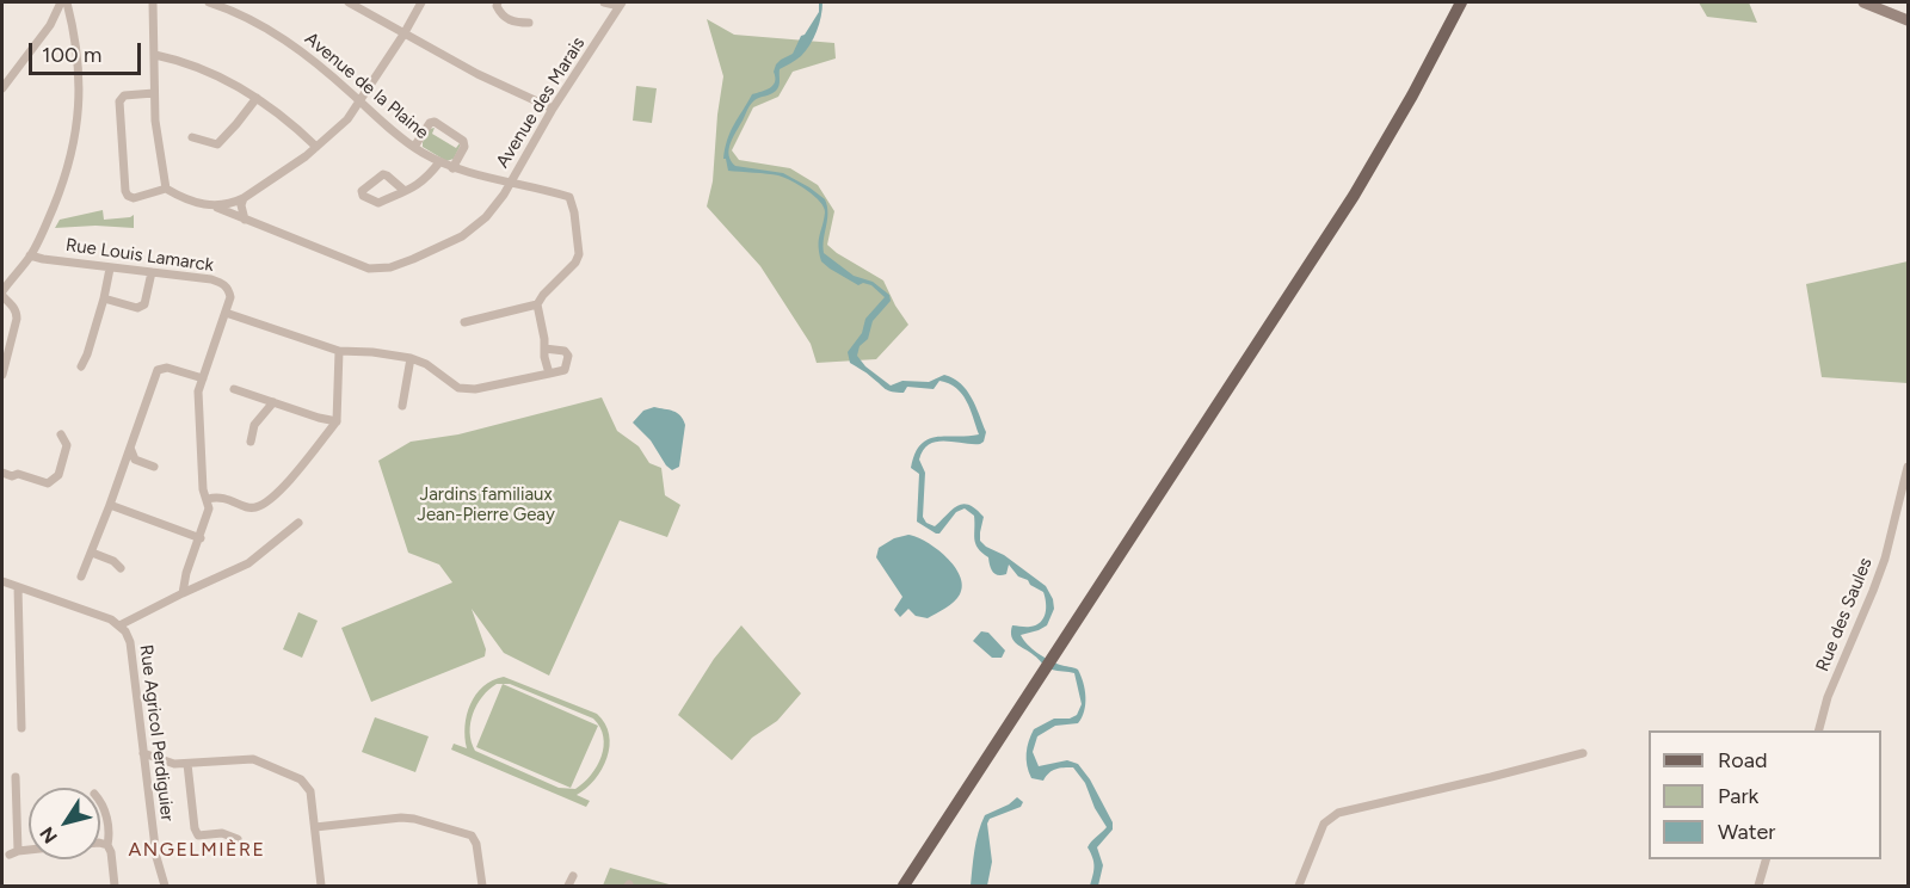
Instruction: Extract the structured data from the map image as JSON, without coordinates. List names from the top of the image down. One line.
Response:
{"streets":{"street":["Avenue de la Plaine","Avenue des Marais","Rue Louis Lamarck","Rue des Saules","Rue Agricol Perdiguier"]},"crossings":[["Avenue de la Plaine","Avenue des Marais"]],"districts":["ANGELMIÈRE"],"parks":["Jardins familiaux Jean-Pierre Geay"],"legend":["Road","Park","Water"],"scale_bar":"100 m","north":"bottom left"}
